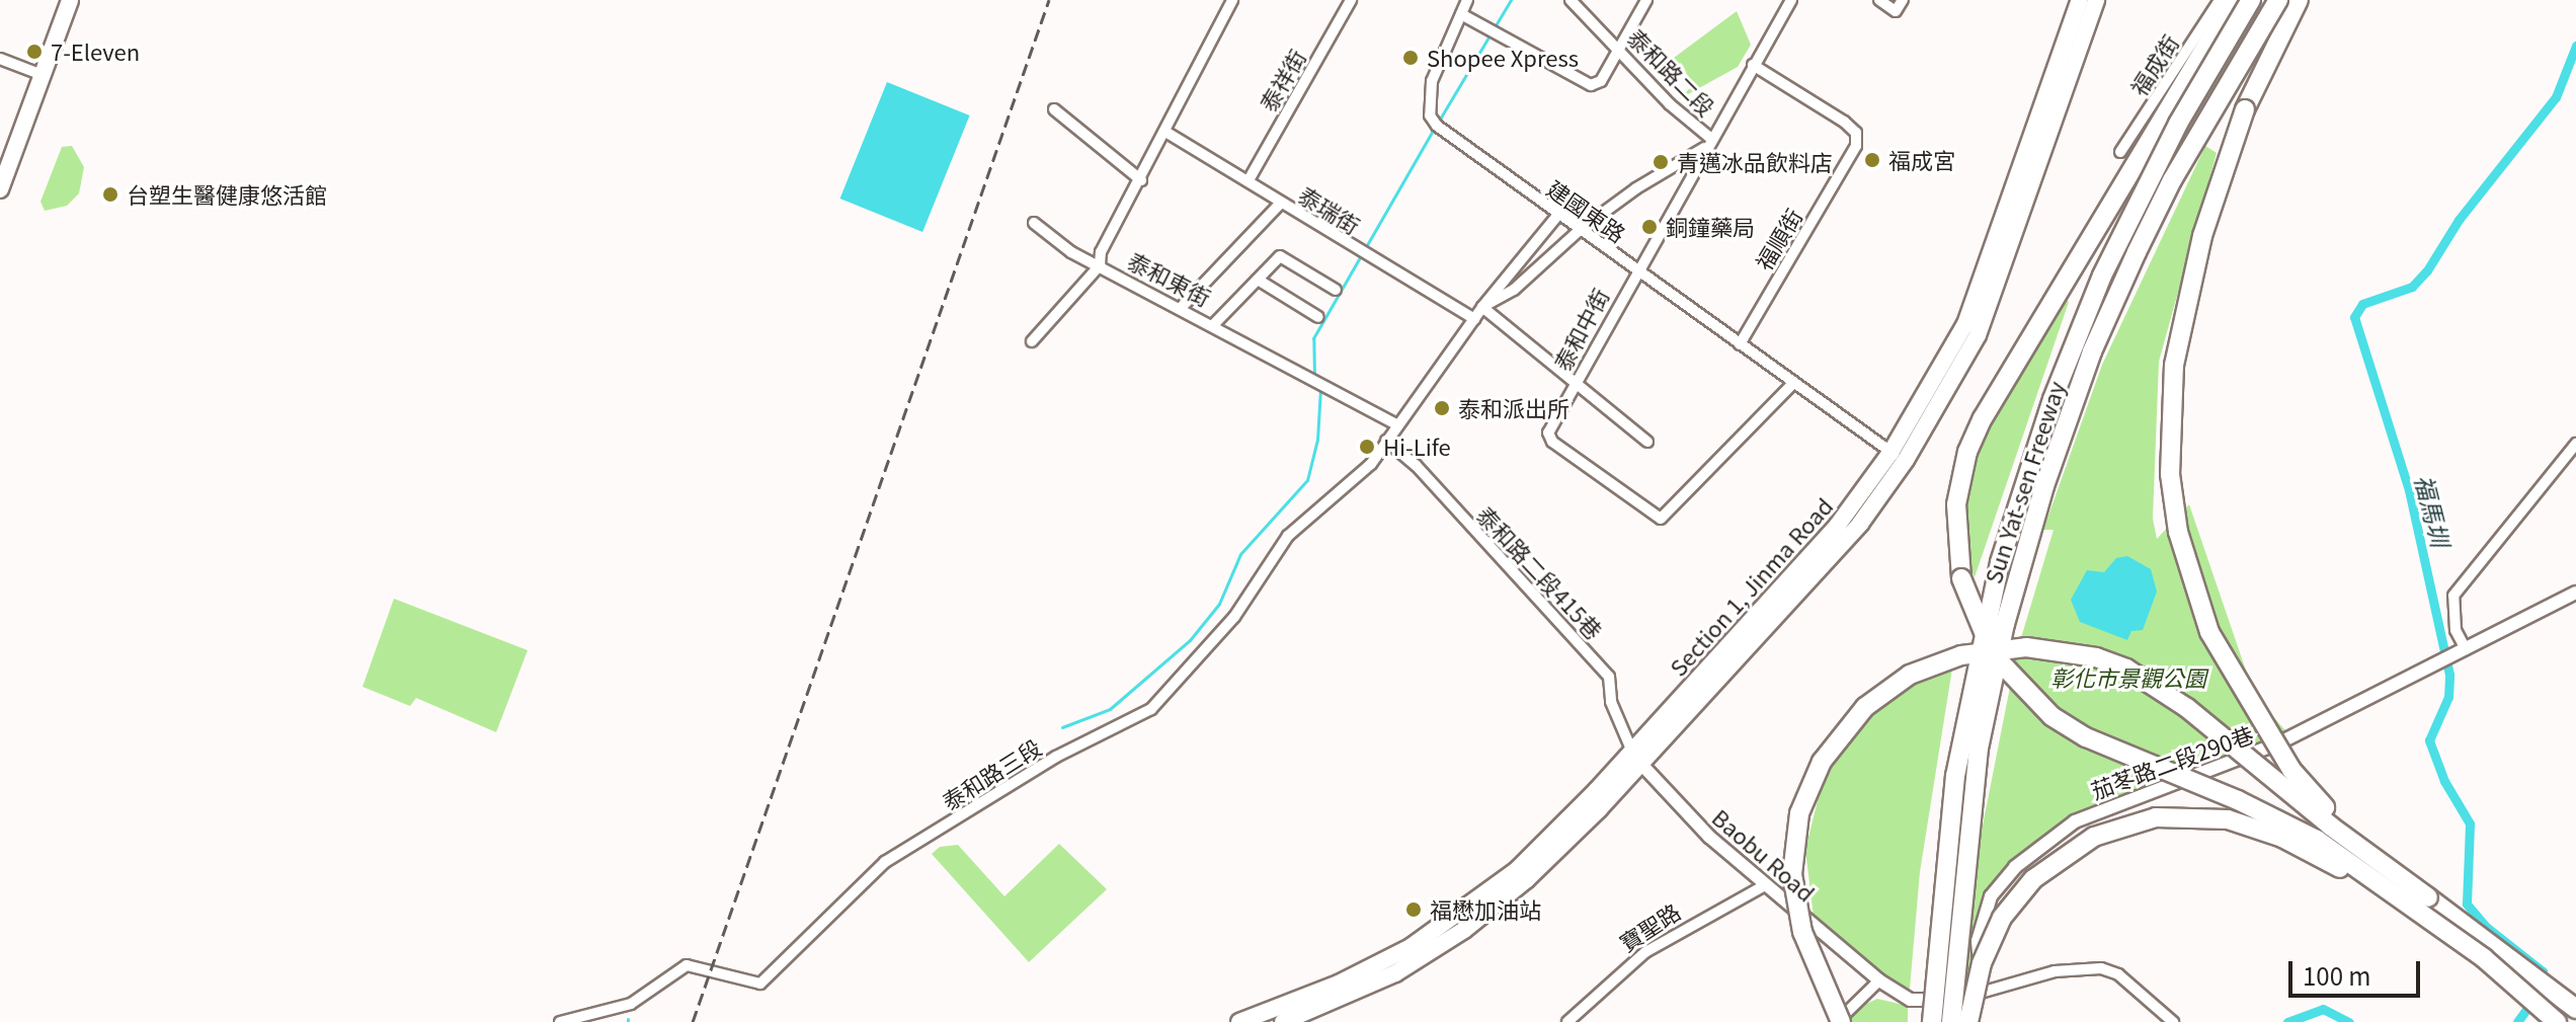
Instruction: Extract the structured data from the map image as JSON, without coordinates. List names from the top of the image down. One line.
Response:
{"streets":{"highway":["Sun Yat-sen Freeway"],"main road":["Section 1, Jinma Road"],"street":["福成街","泰和路二段","泰祥街","泰瑞街","建國東路","福順街","泰和東街","泰和中街","泰和路二段415巷","茄苳路二段290巷","泰和路三段","Baobu Road","寶聖路"]},"crossings":[["泰和路二段","泰瑞街"],["泰和路二段","建國東路"],["泰和路二段","泰和東街"],["泰和路二段","泰和中街"],["泰和路二段","泰和路二段415巷"],["泰和路二段","泰和路三段"],["泰祥街","泰瑞街"],["泰瑞街","泰和東街"],["建國東路","福順街"],["建國東路","泰和中街"],["建國東路","Section 1, Jinma Road"],["福順街","泰和中街"],["泰和路二段415巷","Section 1, Jinma Road"],["泰和路二段415巷","泰和路三段"],["泰和路二段415巷","Baobu Road"],["Section 1, Jinma Road","Baobu Road"],["茄苳路二段290巷","Baobu Road"],["Baobu Road","寶聖路"]],"water":["福馬圳"],"parks":["彰化市景觀公園"],"places":["7-Eleven","Shopee Xpress","福成宮","青邁冰品飲料店","台塑生醫健康悠活館","銅鐘藥局","泰和派出所","Hi-Life","福懋加油站"],"scale_bar":"100 m"}
